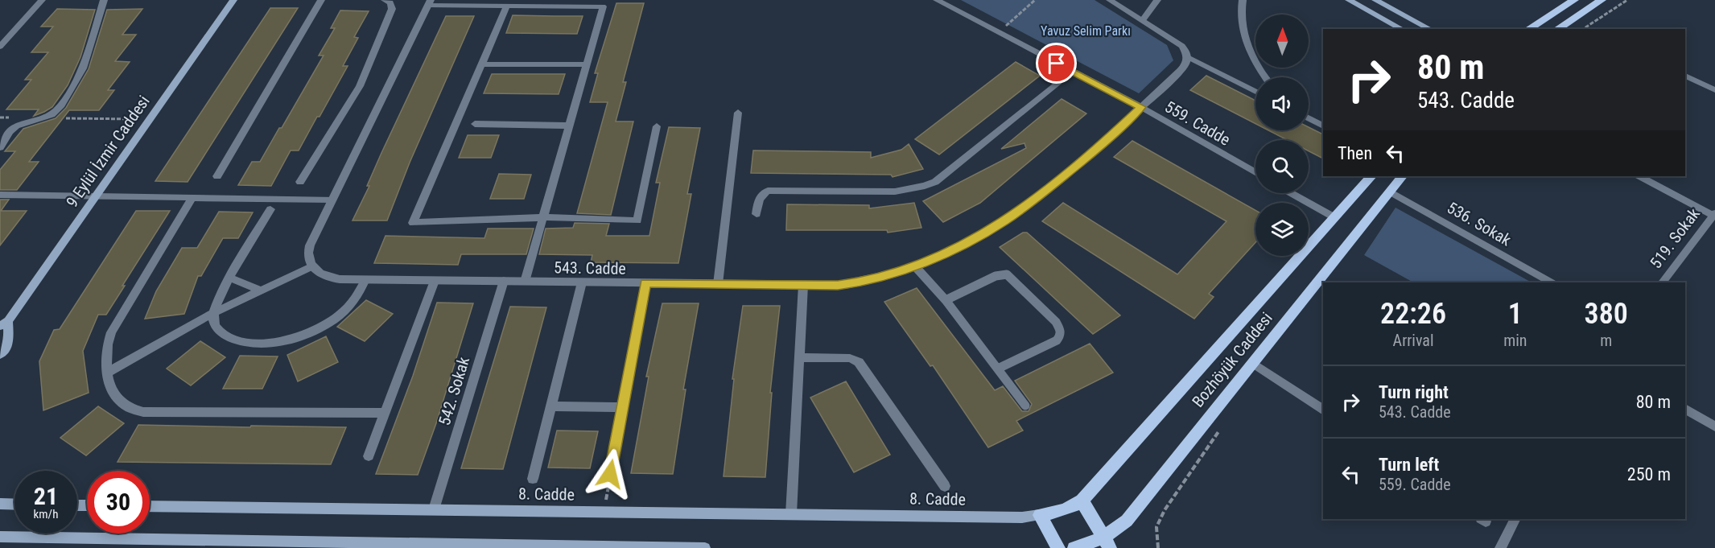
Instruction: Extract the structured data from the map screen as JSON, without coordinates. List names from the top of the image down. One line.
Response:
{"streets":{"main road":["9 Eylül İzmir Caddesi","Bozhöyük Caddesi","8. Cadde"],"street":["559. Cadde","536. Sokak","519. Sokak","543. Cadde","542. Sokak"]},"crossings":[["559. Cadde","543. Cadde"],["536. Sokak","Bozhöyük Caddesi"],["543. Cadde","542. Sokak"],["Bozhöyük Caddesi","8. Cadde"],["542. Sokak","8. Cadde"]],"parks":["Yavuz Selim Parkı"],"north":"top","page":{"turn":["80 m","543. Cadde"],"then":"Then","eta":["22:26","Arrival","1","min","380","m"],"list":[{"name":"Turn right","note":"543. Cadde","value":"80 m"},{"name":"Turn left","note":"559. Cadde","value":"250 m"}],"speed":"21 km/h","limit":"30"}}
